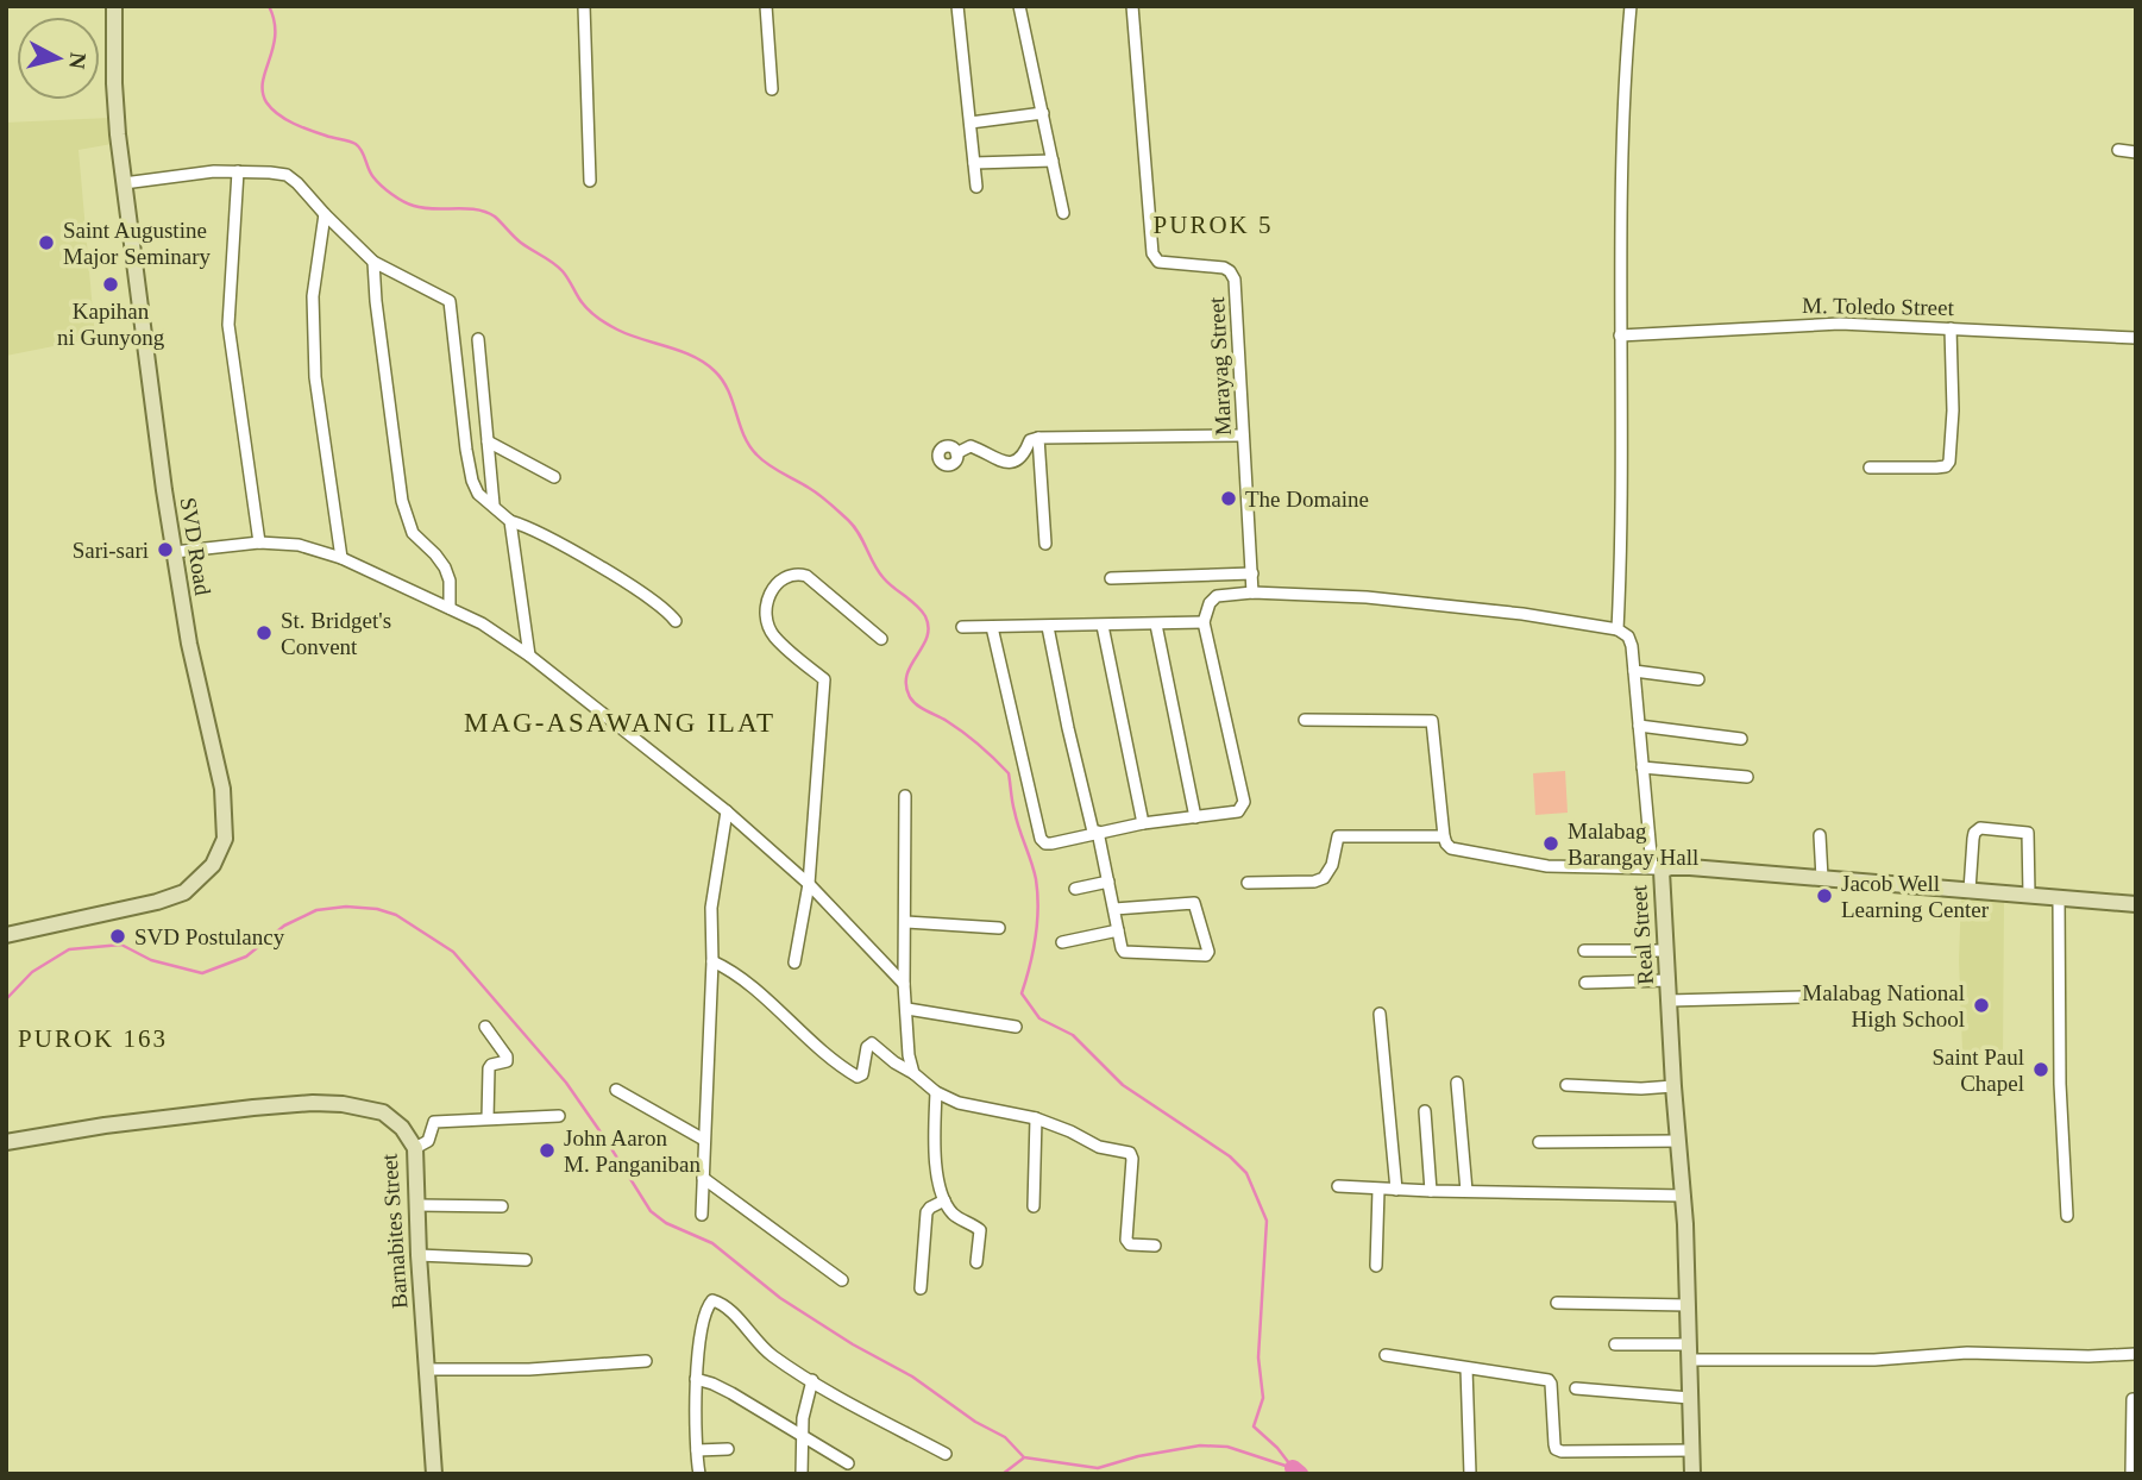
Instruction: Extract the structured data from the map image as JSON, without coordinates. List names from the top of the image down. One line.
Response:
{"streets":{"street":["M. Toledo Street","Marayag Street","SVD Road","Real Street","Barnabites Street"]},"districts":["PUROK 5","MAG-ASAWANG ILAT","PUROK 163"],"places":["Saint Augustine Major Seminary","Kapihan ni Gunyong","The Domaine","Sari-sari","St. Bridget's Convent","Malabag Barangay Hall","Jacob Well Learning Center","SVD Postulancy","Malabag National High School","Saint Paul Chapel","John Aaron M. Panganiban"],"north":"right"}
